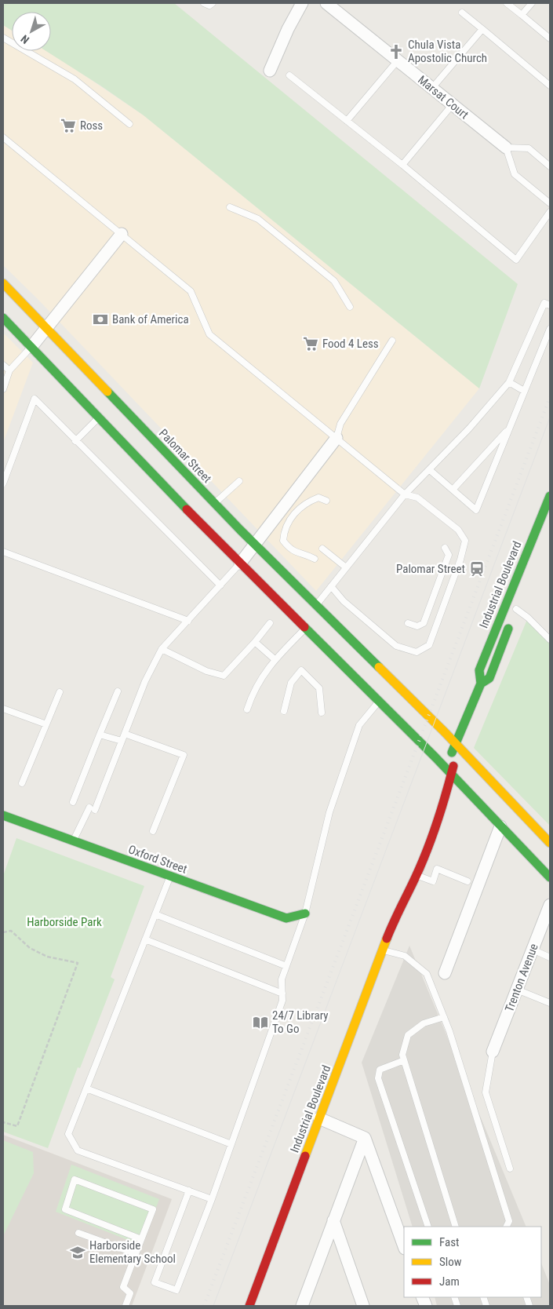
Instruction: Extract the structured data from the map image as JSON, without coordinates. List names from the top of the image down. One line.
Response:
{"streets":{"main road":["Palomar Street","Industrial Boulevard","Oxford Street"],"street":["Marsat Court","Trenton Avenue"]},"crossings":[["Palomar Street","Industrial Boulevard"]],"parks":["Harborside Park"],"places":{"church":["Chula Vista Apostolic Church"],"supermarket":["Ross","Food 4 Less"],"bank":["Bank of America"],"station":["Palomar Street"],"library":["24/7 Library To Go"],"school or university":["Harborside Elementary School"]},"legend":["Fast","Slow","Jam"],"north":"bottom left"}
